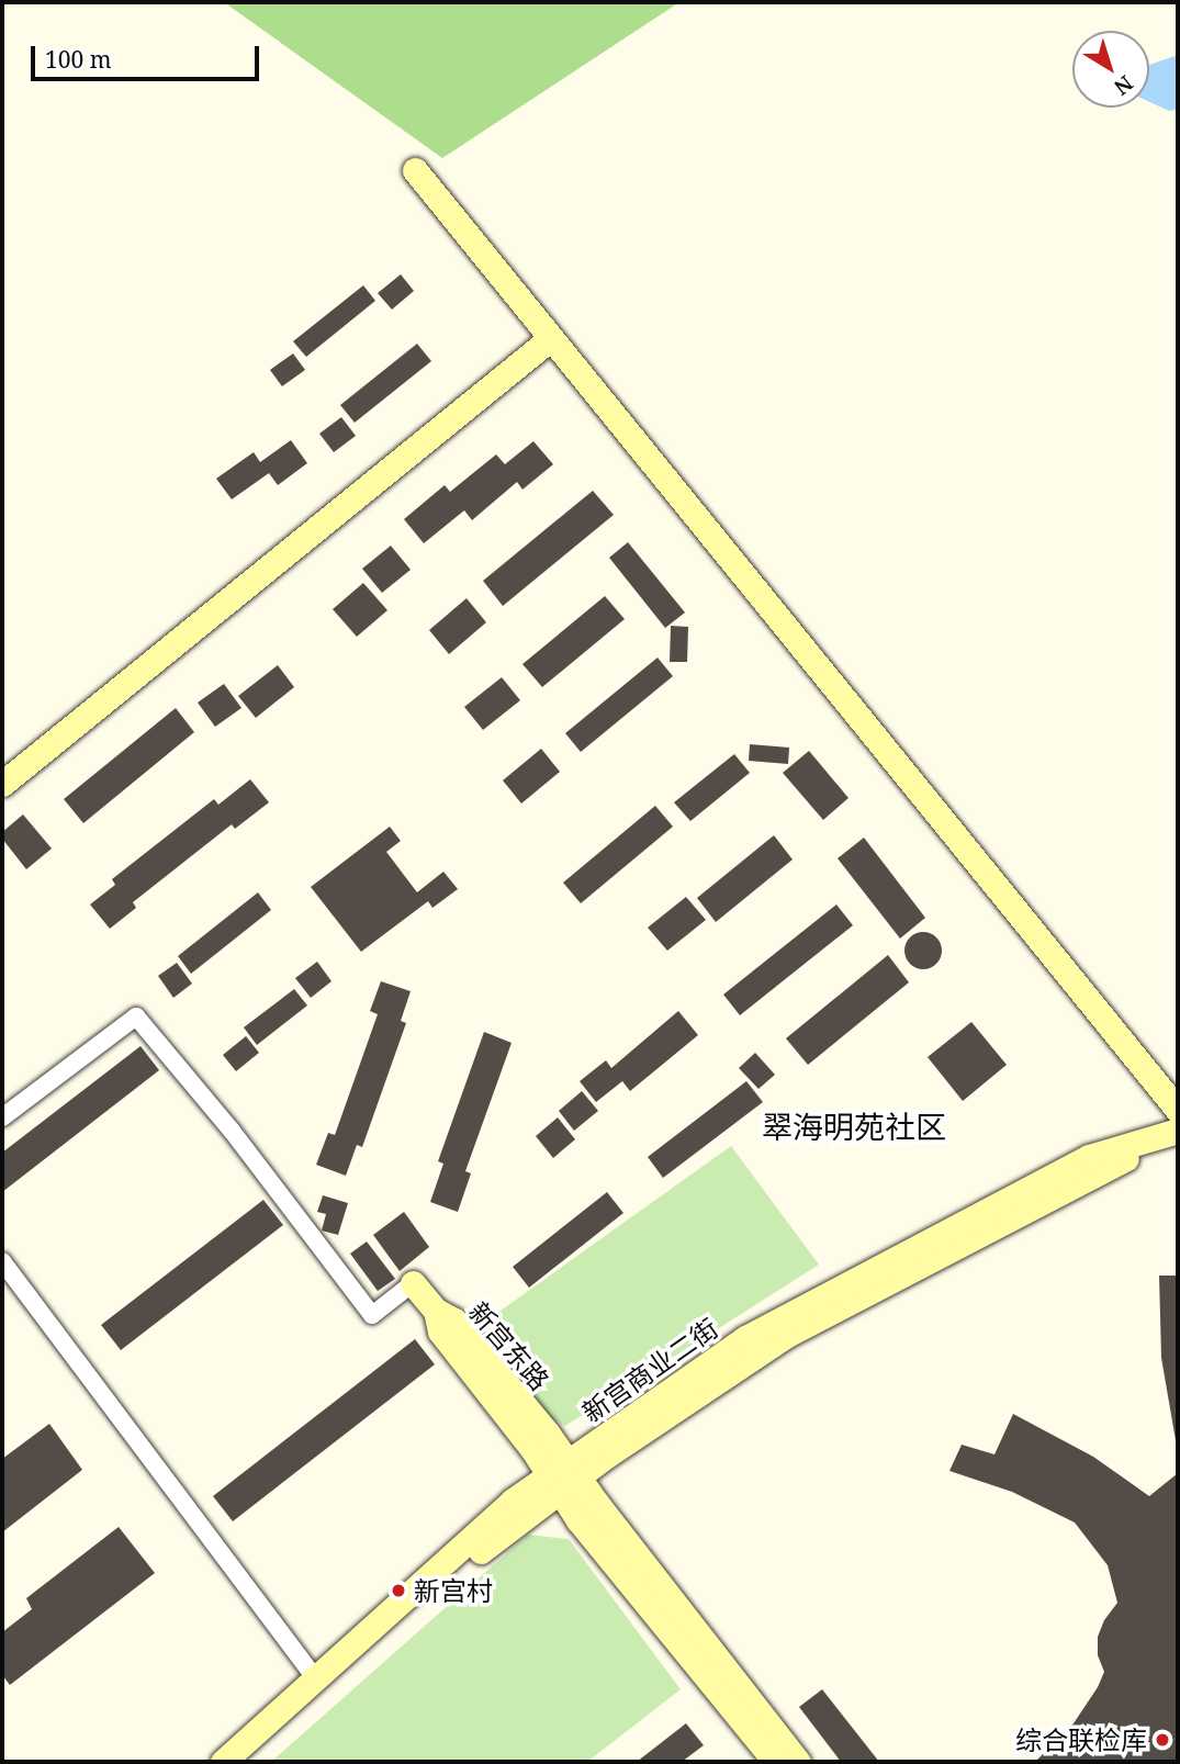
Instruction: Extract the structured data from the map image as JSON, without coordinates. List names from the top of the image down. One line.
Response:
{"streets":{"street":["新宫东路","新宫商业二街"]},"crossings":[["新宫东路","新宫商业二街"]],"districts":["翠海明苑社区"],"places":["新宫村","综合联检库"],"scale_bar":"100 m","north":"bottom right"}
